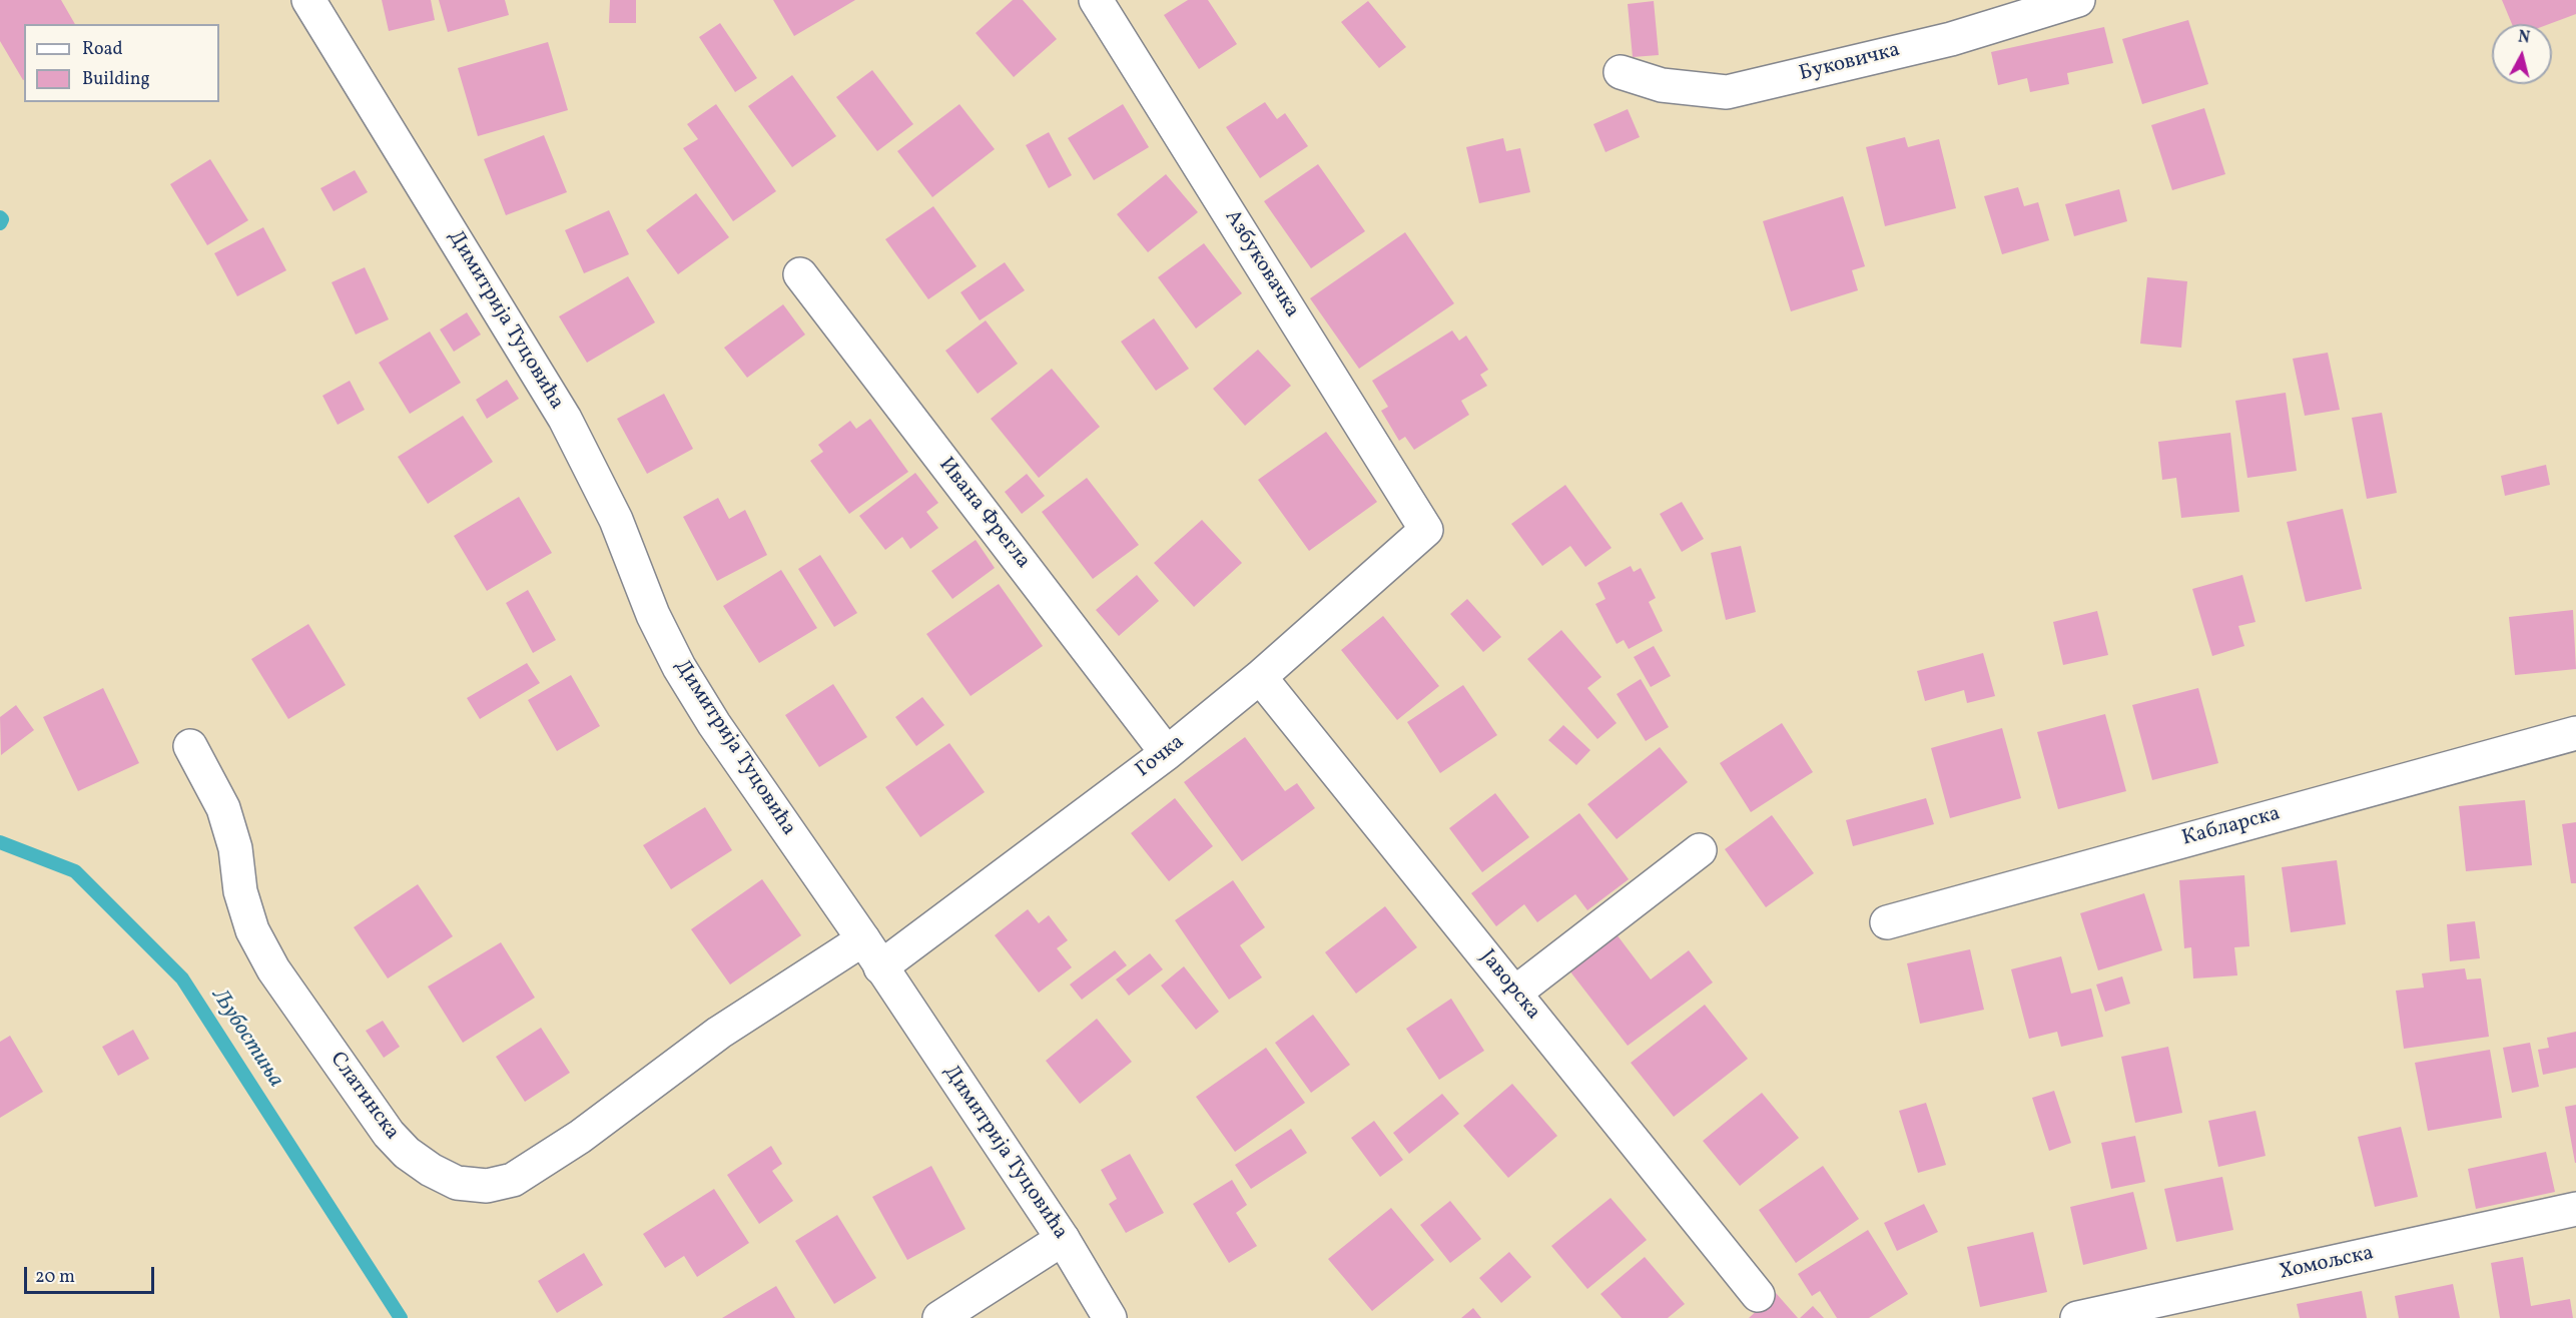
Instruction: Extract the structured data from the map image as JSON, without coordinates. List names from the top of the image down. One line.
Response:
{"streets":{"street":["Буковичка","Азбуковачка","Димитрија Туцовића","Ивана Фрегла","Гочка","Кабларска","Јаворска","Слатинска","Хомољска"]},"crossings":[["Азбуковачка","Гочка"],["Димитрија Туцовића","Гочка"],["Димитрија Туцовића","Слатинска"],["Ивана Фрегла","Гочка"],["Гочка","Јаворска"]],"water":["Љубостиња"],"legend":["Road","Building"],"scale_bar":"20 m","north":"top"}
